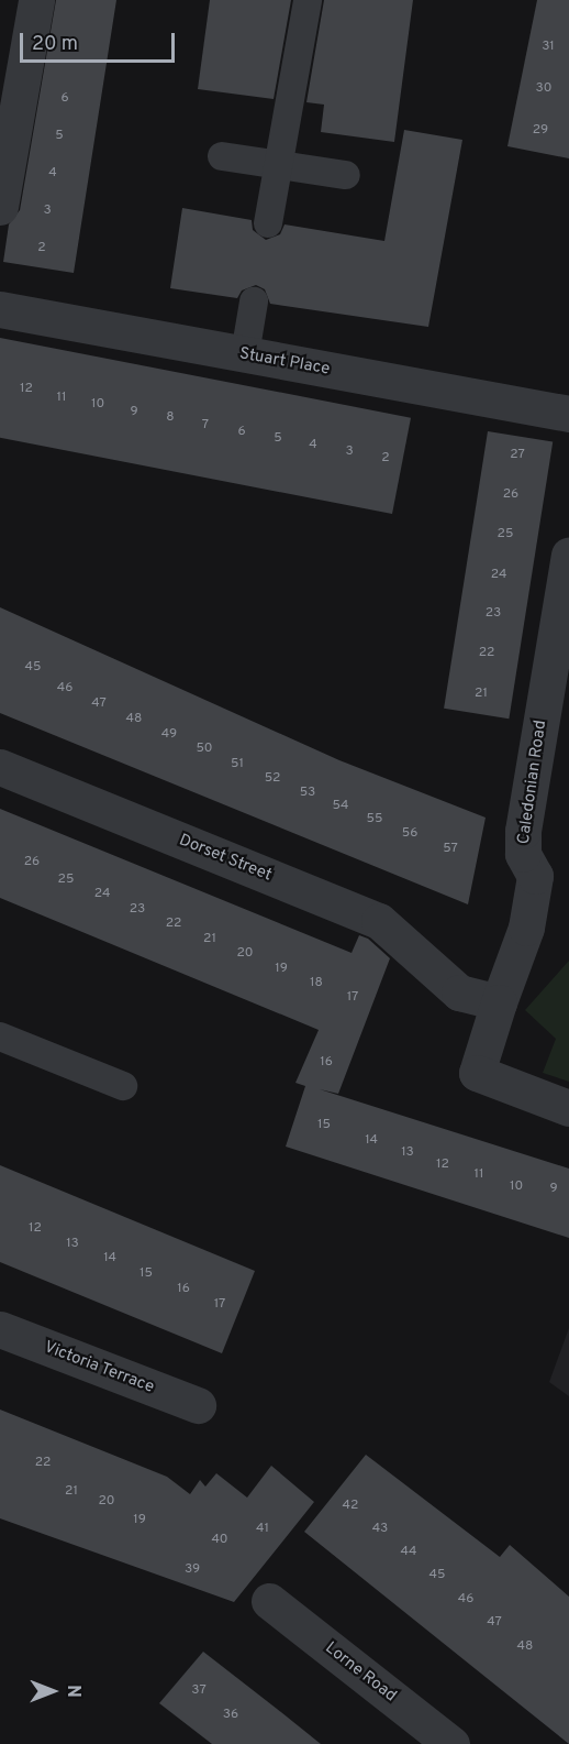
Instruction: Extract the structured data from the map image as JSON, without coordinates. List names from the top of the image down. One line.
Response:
{"streets":{"street":["Stuart Place","Caledonian Road","Dorset Street","Victoria Terrace","Lorne Road"]},"crossings":[["Caledonian Road","Dorset Street"]],"house_numbers":["31","30","6","29","5","4","3","2","12","11","10","9","8","7","6","5","4","3","27","2","26","25","24","23","22","45","46","21","47","48","49","50","51","52","53","54","55","56","57","26","25","24","23","22","21","20","19","18","17","16","15","14","13","12","11","10","9","12","13","14","15","16","17","22","21","20","42","19","41","43","40","44","39","45","46","47","48","37","36"],"scale_bar":"20 m","north":"right"}
